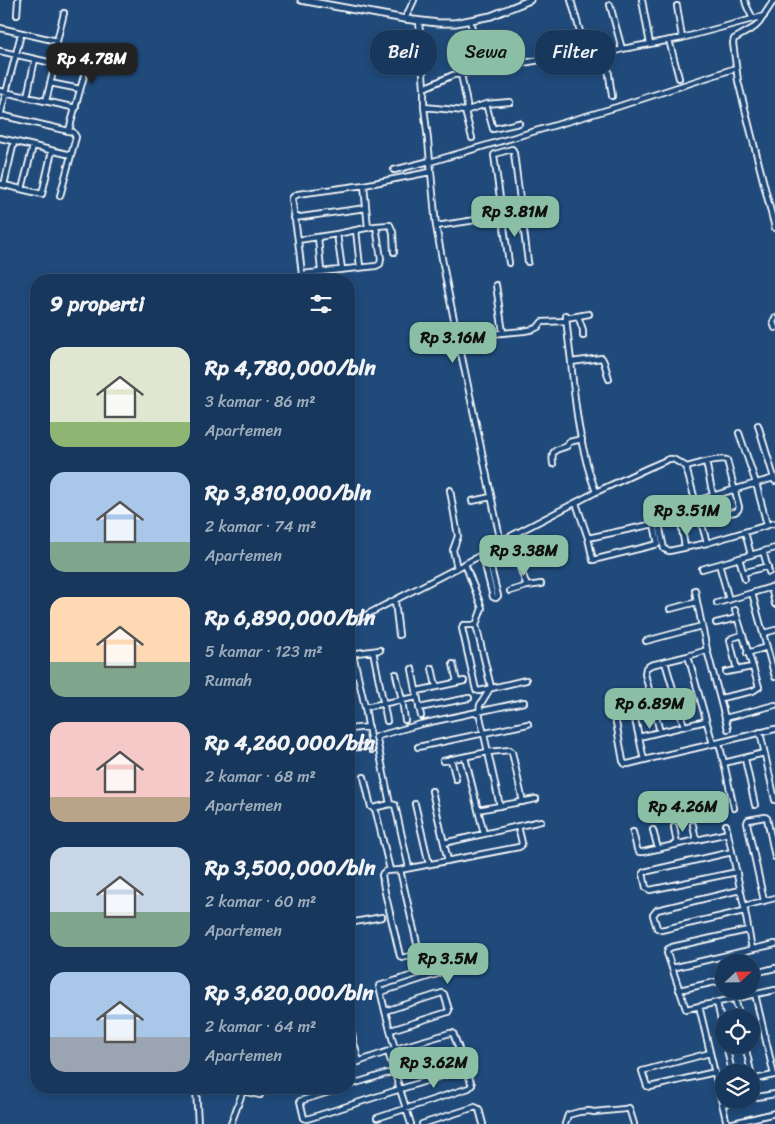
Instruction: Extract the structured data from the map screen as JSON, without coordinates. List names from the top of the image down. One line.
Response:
{"north":"right","page":{"chip":["Beli","Sewa","Filter"],"price":["Rp 4.78M","Rp 3.81M","Rp 3.16M","Rp 3.51M","Rp 3.38M","Rp 6.89M","Rp 4.26M","Rp 3.5M","Rp 3.62M"],"heading":"9 properti","list":[{"name":"Rp 4,780,000/bln","note":"3 kamar · 86 m² · Apartemen"},{"name":"Rp 3,810,000/bln","note":"2 kamar · 74 m² · Apartemen"},{"name":"Rp 6,890,000/bln","note":"5 kamar · 123 m² · Rumah"},{"name":"Rp 4,260,000/bln","note":"2 kamar · 68 m² · Apartemen"},{"name":"Rp 3,500,000/bln","note":"2 kamar · 60 m² · Apartemen"},{"name":"Rp 3,620,000/bln","note":"2 kamar · 64 m² · Apartemen"}]}}
